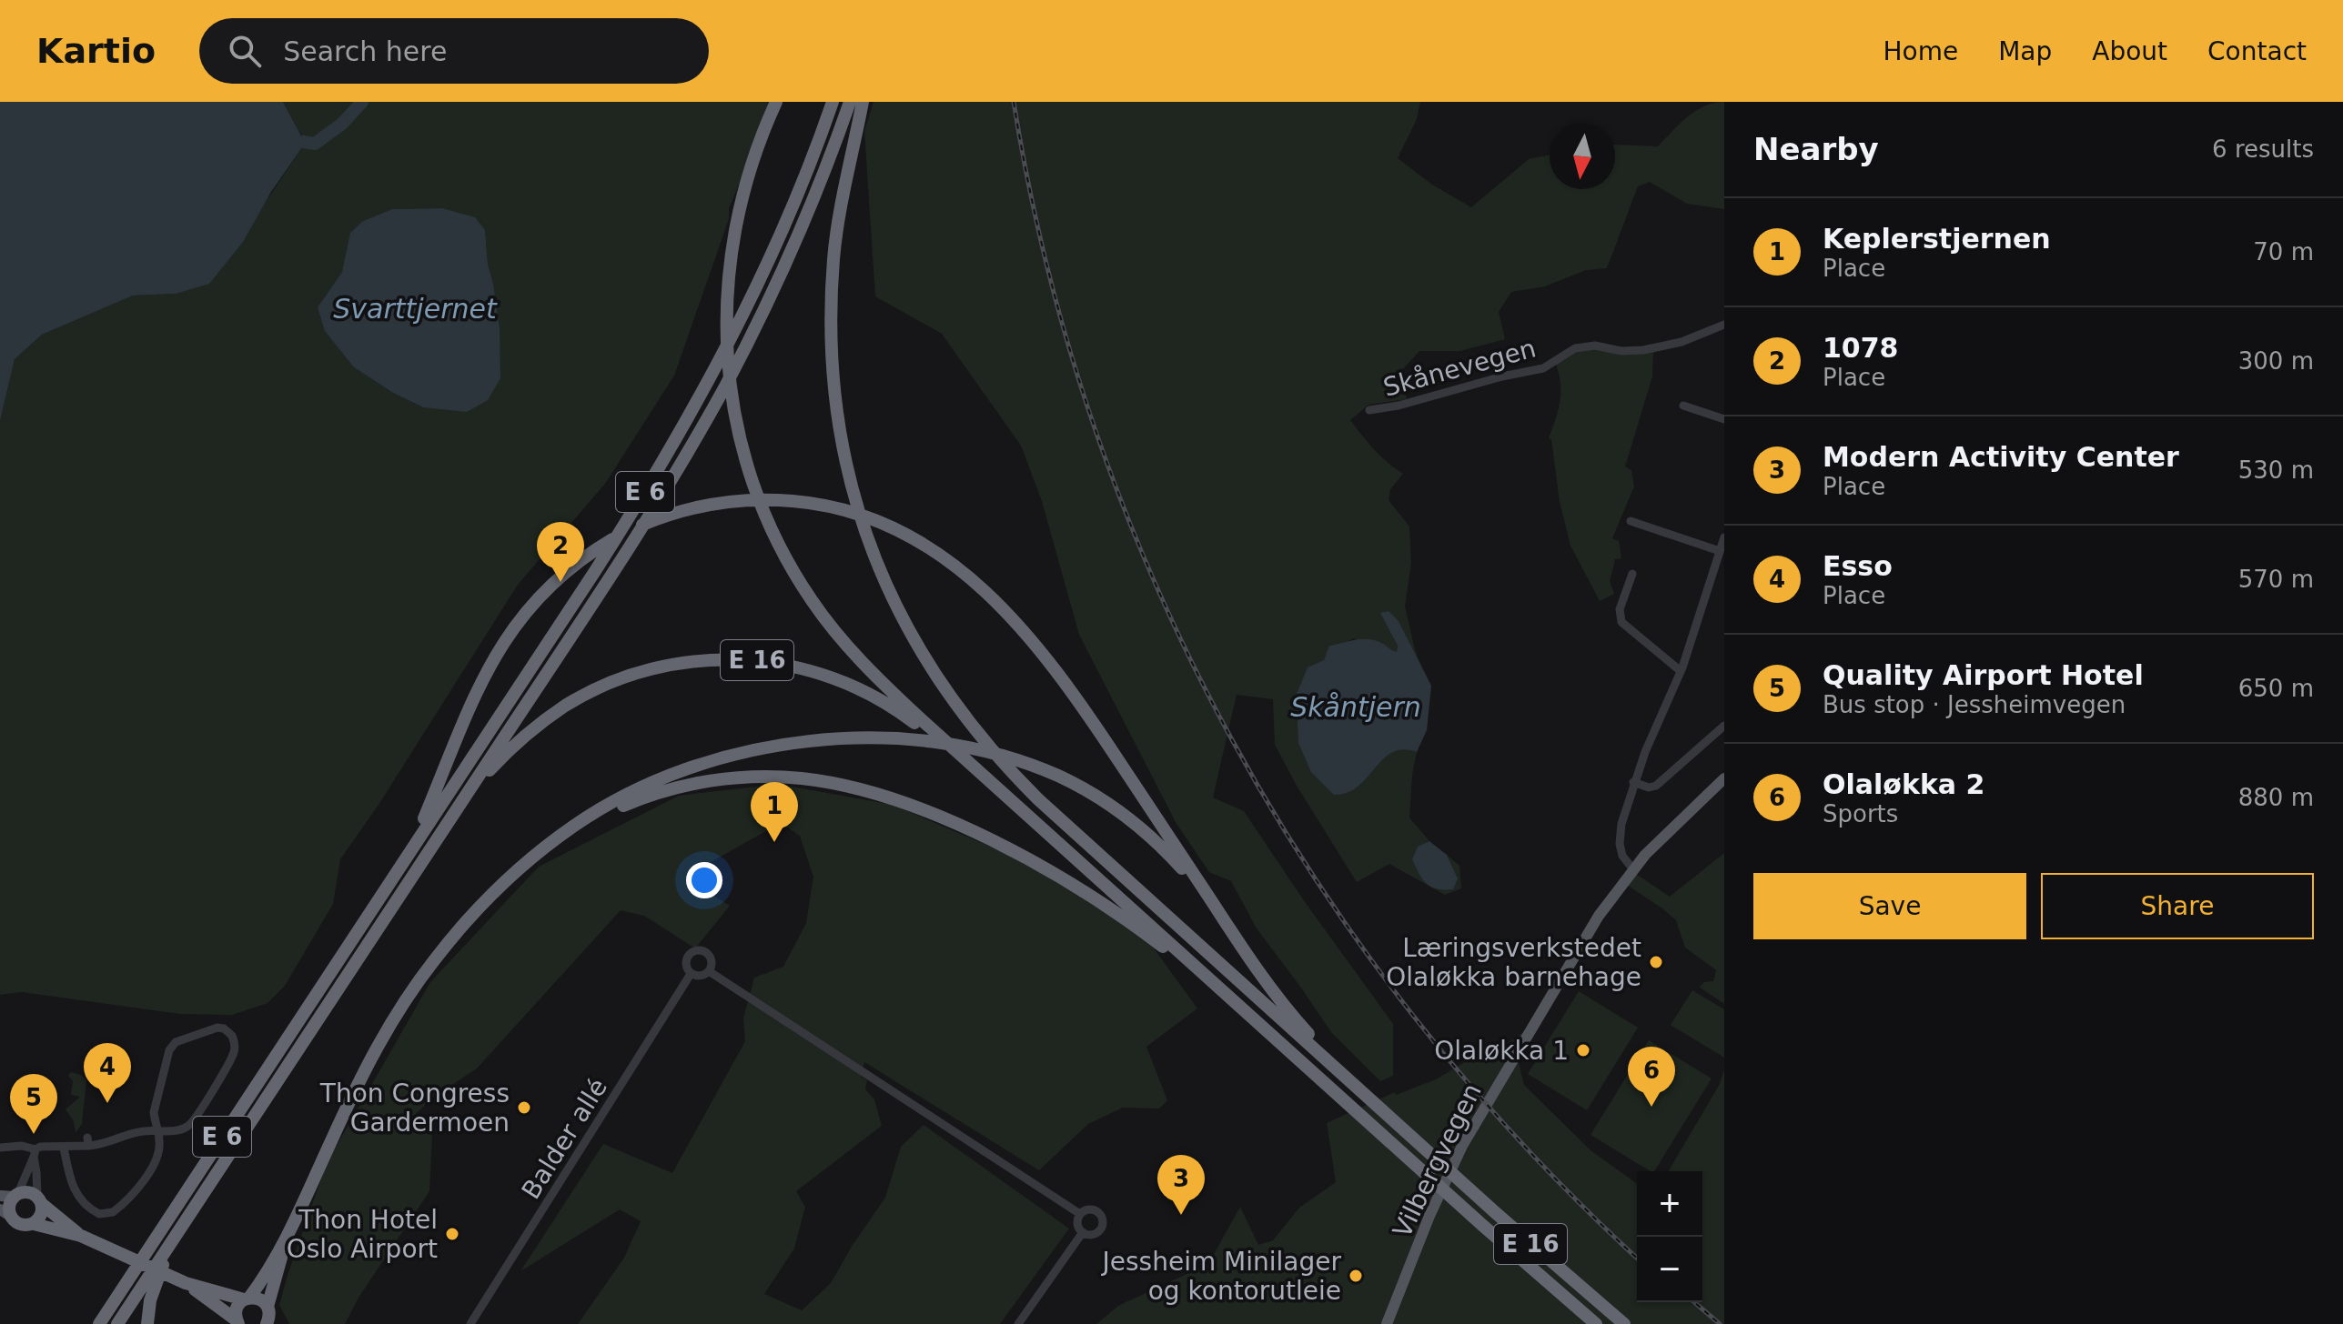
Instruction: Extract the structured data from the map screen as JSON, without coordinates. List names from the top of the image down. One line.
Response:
{"streets":{"highway":["E 6","E 16"],"main road":["Vilbergvegen"],"street":["Skånevegen","Balder allé"]},"crossings":[["E 6","E 16"]],"water":["Svarttjernet","Skåntjern"],"places":["Læringsverkstedet Olaløkka barnehage","Olaløkka 1","Thon Congress Gardermoen","Thon Hotel Oslo Airport","Jessheim Minilager og kontorutleie"],"north":"bottom","page":{"header":"Kartio","search":"Search here","nav":["Home","Map","About","Contact"],"heading":["Nearby","6 results"],"list":[{"mark":"1","name":"Keplerstjernen","note":"Place","value":"70 m"},{"mark":"2","name":"1078","note":"Place","value":"300 m"},{"mark":"3","name":"Modern Activity Center","note":"Place","value":"530 m"},{"mark":"4","name":"Esso","note":"Place","value":"570 m"},{"mark":"5","name":"Quality Airport Hotel","note":"Bus stop · Jessheimvegen","value":"650 m"},{"mark":"6","name":"Olaløkka 2","note":"Sports","value":"880 m"}],"pins":["2","1","4","6","5","3"],"buttons":["Save","Share"],"map_buttons":["+","−"]}}
